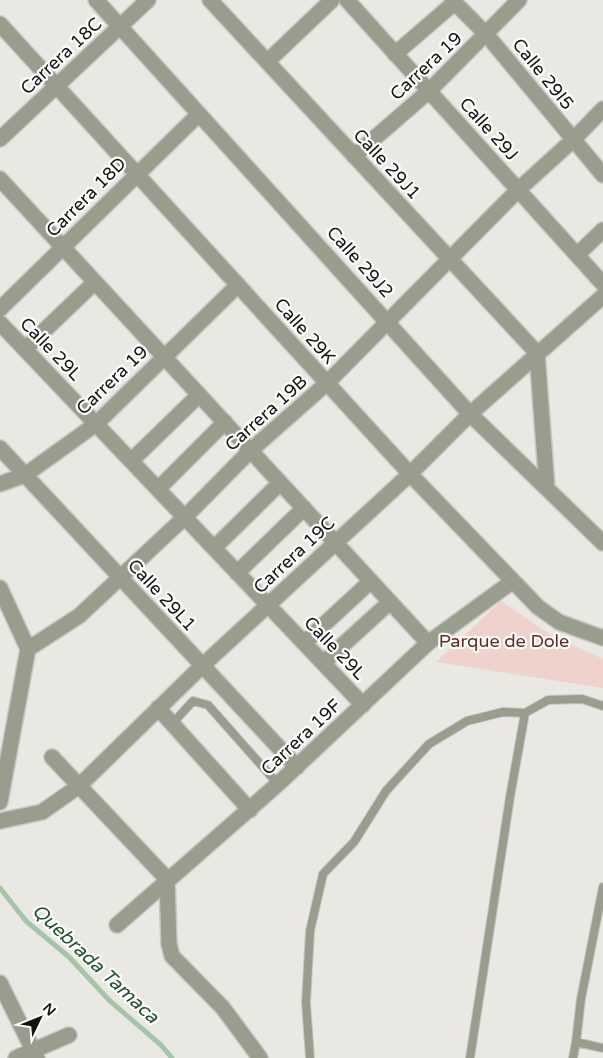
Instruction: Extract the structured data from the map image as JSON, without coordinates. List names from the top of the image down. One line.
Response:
{"streets":{"street":["Carrera 18C","Carrera 19","Calle 29I5","Calle 29J","Calle 29J1","Carrera 18D","Calle 29J2","Calle 29K","Calle 29L","Carrera 19B","Carrera 19C","Calle 29L1","Carrera 19F"]},"crossings":[["Carrera 18C","Calle 29J2"],["Carrera 18C","Calle 29K"],["Carrera 19","Calle 29I5"],["Carrera 19","Calle 29J"],["Carrera 19","Calle 29J1"],["Carrera 19","Calle 29K"],["Carrera 19","Calle 29L"],["Carrera 19","Calle 29L1"],["Calle 29I5","Carrera 19B"],["Calle 29J","Carrera 19B"],["Calle 29J1","Carrera 19B"],["Calle 29J1","Carrera 19C"],["Carrera 18D","Calle 29J2"],["Carrera 18D","Calle 29K"],["Calle 29J2","Carrera 19B"],["Calle 29J2","Carrera 19C"],["Calle 29K","Carrera 19B"],["Calle 29K","Carrera 19C"],["Calle 29K","Carrera 19F"],["Calle 29L","Carrera 19B"],["Calle 29L","Carrera 19C"],["Calle 29L","Carrera 19F"],["Carrera 19B","Calle 29L1"],["Carrera 19C","Calle 29L1"],["Calle 29L1","Carrera 19F"]],"water":["Quebrada Tamaca"],"parks":["Parque de Dole"],"north":"top right"}
